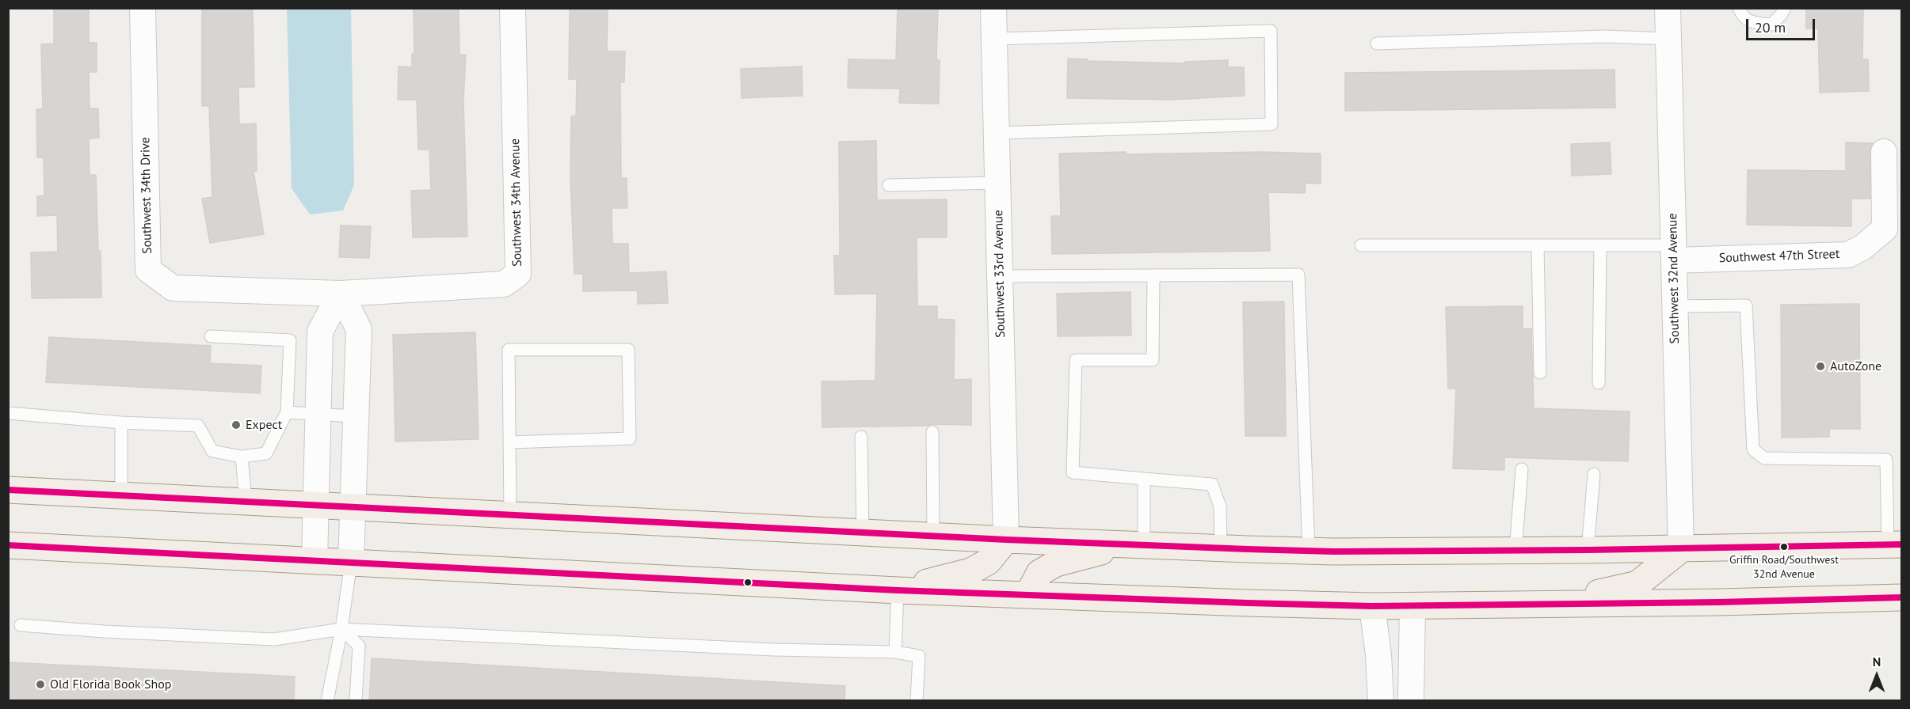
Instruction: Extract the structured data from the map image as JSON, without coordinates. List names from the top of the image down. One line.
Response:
{"streets":{"street":["Southwest 34th Drive","Southwest 34th Avenue","Southwest 47th Street","Southwest 33rd Avenue","Southwest 32nd Avenue"]},"crossings":[["Southwest 34th Drive","Southwest 34th Avenue"],["Southwest 47th Street","Southwest 32nd Avenue"]],"places":["AutoZone","Expect","Griffin Road/Southwest 32nd Avenue","Old Florida Book Shop"],"scale_bar":"20 m","north":"top"}
